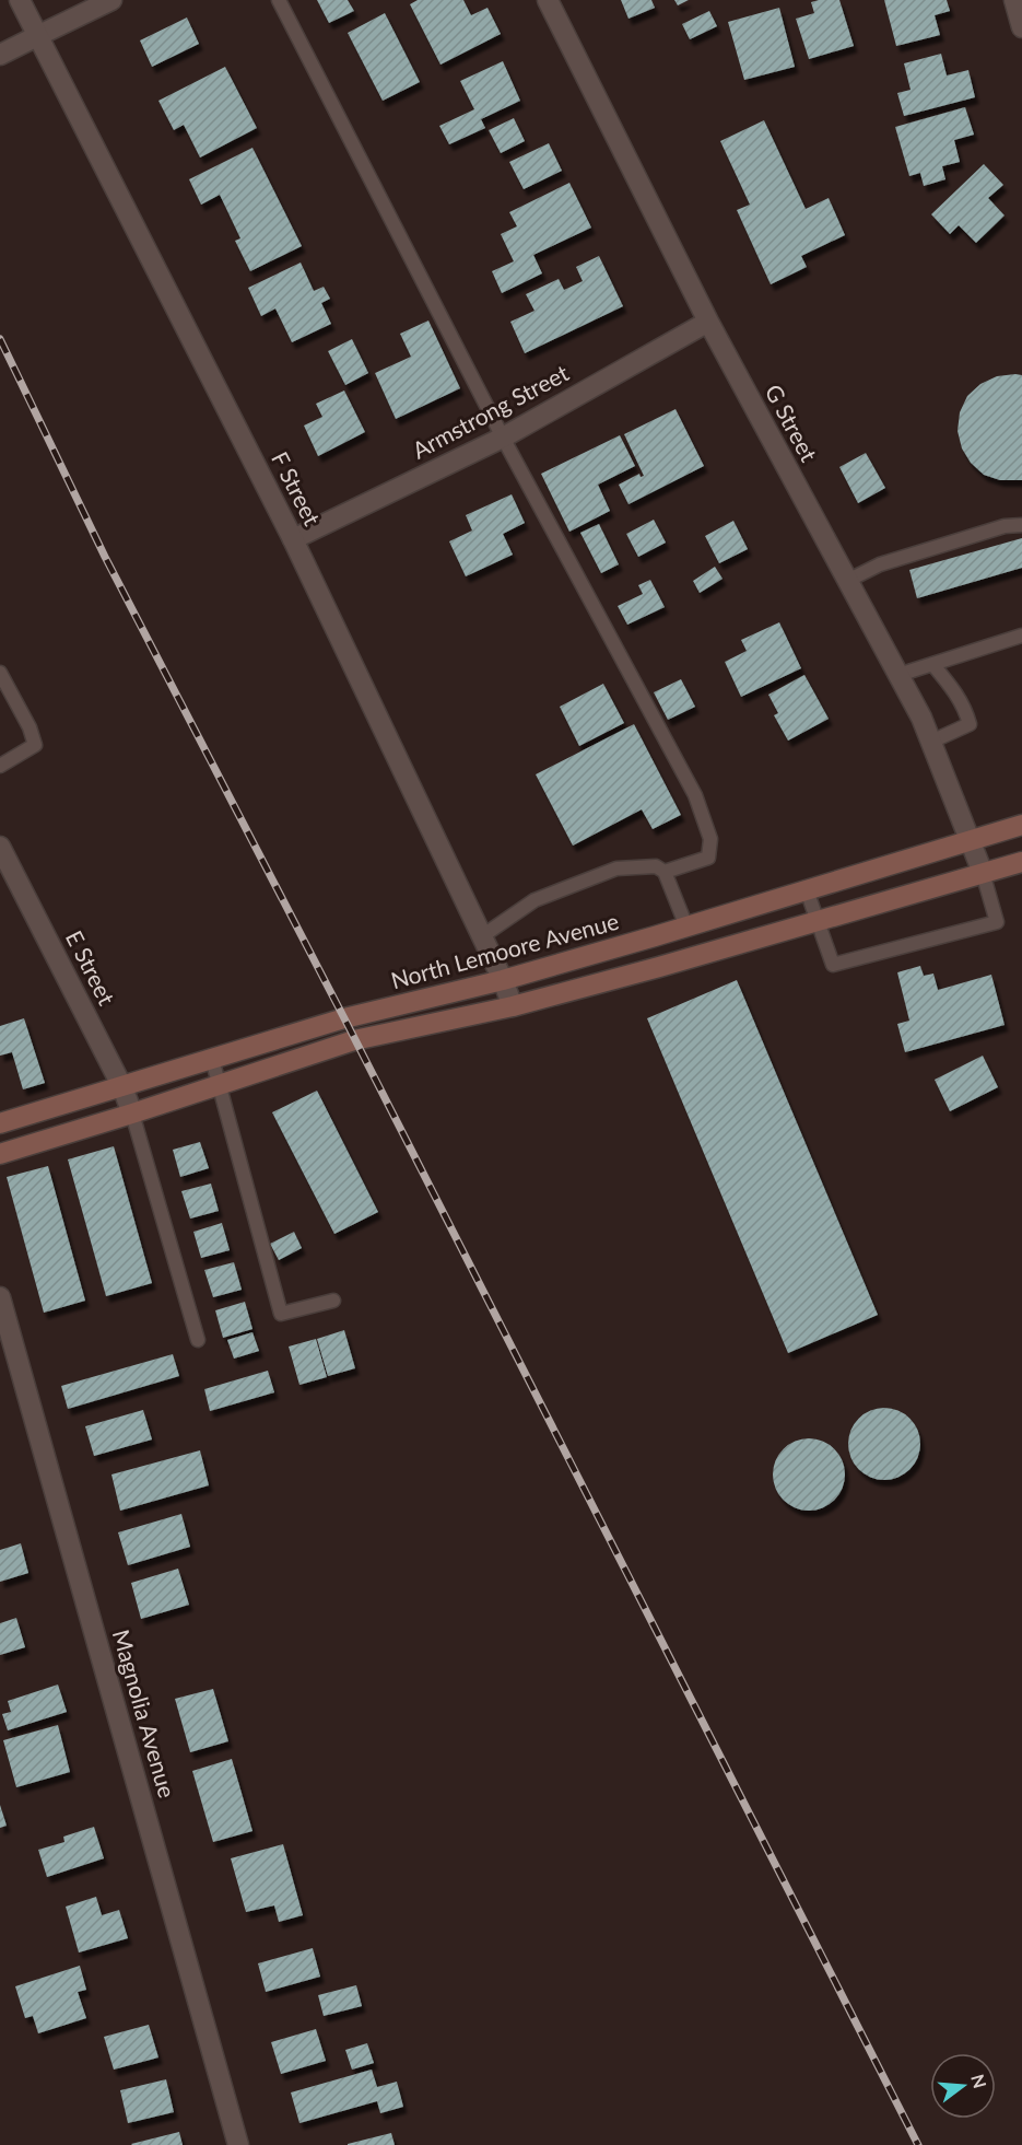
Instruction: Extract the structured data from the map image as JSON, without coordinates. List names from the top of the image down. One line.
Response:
{"streets":{"main road":["North Lemoore Avenue"],"street":["Armstrong Street","G Street","F Street","E Street","Magnolia Avenue"]},"crossings":[["Armstrong Street","G Street"],["Armstrong Street","F Street"],["G Street","North Lemoore Avenue"],["F Street","North Lemoore Avenue"],["North Lemoore Avenue","E Street"]],"north":"right"}
